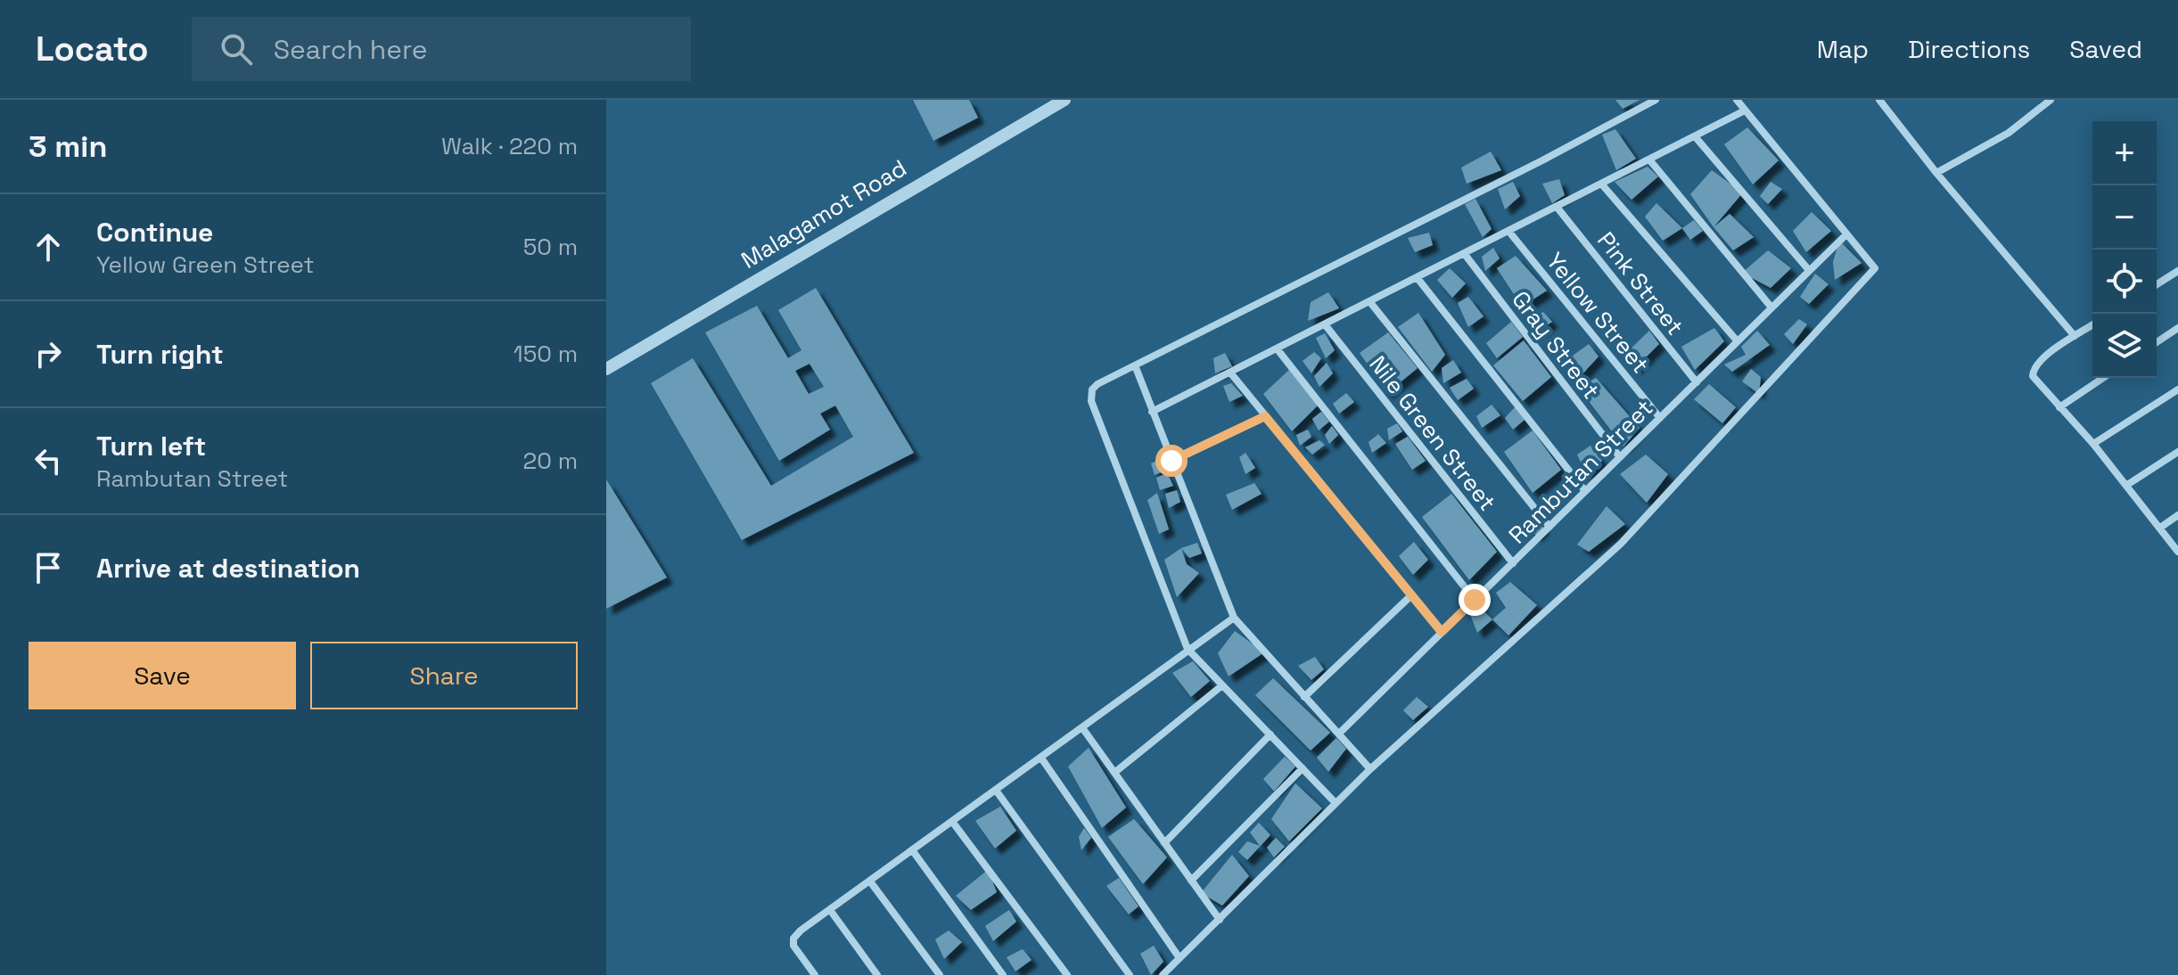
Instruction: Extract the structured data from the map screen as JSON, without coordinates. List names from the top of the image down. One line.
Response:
{"streets":{"street":["Malagamot Road","Pink Street","Yellow Street","Gray Street","Nile Green Street","Rambutan Street"]},"crossings":[["Pink Street","Rambutan Street"],["Yellow Street","Rambutan Street"],["Gray Street","Rambutan Street"],["Nile Green Street","Rambutan Street"]],"page":{"header":"Locato","search":"Search here","nav":["Map","Directions","Saved"],"heading":["3 min","Walk · 220 m"],"map_buttons":["+","−"],"list":[["Continue","Yellow Green Street","50 m"],["Turn right","150 m"],["Turn left","Rambutan Street","20 m"],"Arrive at destination"],"buttons":["Save","Share"]}}
